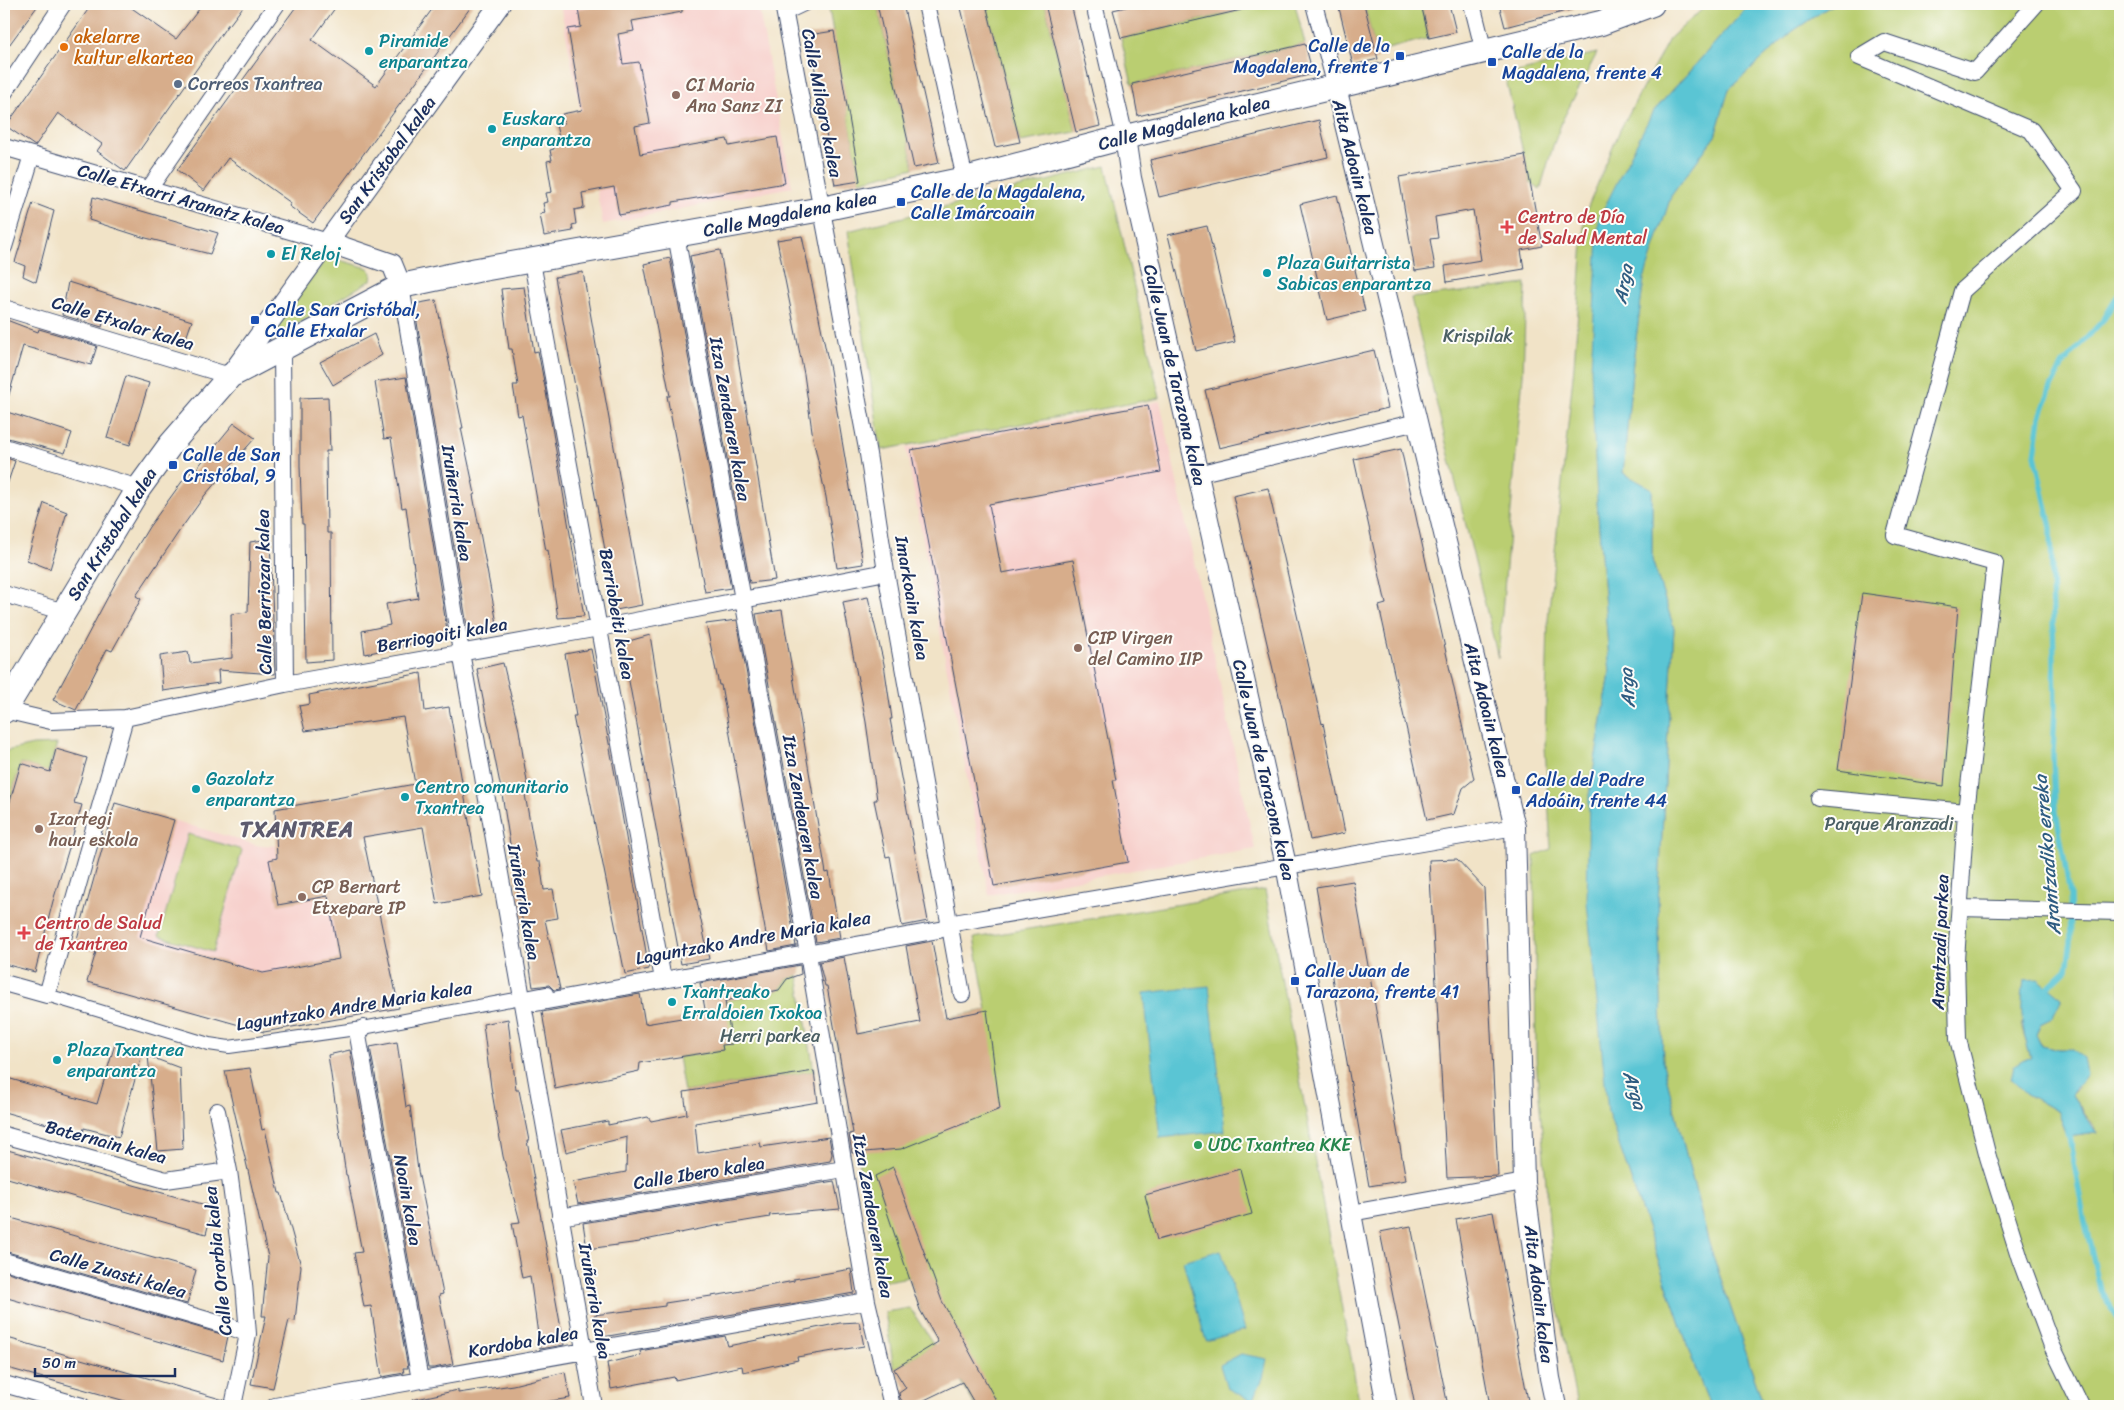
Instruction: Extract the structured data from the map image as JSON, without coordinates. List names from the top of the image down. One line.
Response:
{"streets":{"main road":["Calle Magdalena kalea","San Kristobal kalea"],"street":["Calle Milagro kalea","Aita Adoain kalea","Calle Etxarri Aranatz kalea","Calle Etxalar kalea","Calle Juan de Tarazona kalea","Itza Zendearen kalea","Iruñerria kalea","Calle Berriozar kalea","Imarkoain kalea","Berriobeiti kalea","Berriogoiti kalea","Laguntzako Andre Maria kalea","Arantzadi parkea","Baternain kalea","Calle Ibero kalea","Noain kalea","Calle Ororbia kalea","Calle Zuasti kalea","Kordoba kalea"]},"crossings":[["Calle Milagro kalea","Calle Magdalena kalea"],["Calle Milagro kalea","Imarkoain kalea"],["Calle Magdalena kalea","San Kristobal kalea"],["Calle Magdalena kalea","Aita Adoain kalea"],["Calle Magdalena kalea","Calle Etxarri Aranatz kalea"],["Calle Magdalena kalea","Calle Etxalar kalea"],["Calle Magdalena kalea","Calle Juan de Tarazona kalea"],["Calle Magdalena kalea","Itza Zendearen kalea"],["Calle Magdalena kalea","Iruñerria kalea"],["Calle Magdalena kalea","Calle Berriozar kalea"],["Calle Magdalena kalea","Imarkoain kalea"],["Calle Magdalena kalea","Berriobeiti kalea"],["San Kristobal kalea","Calle Etxarri Aranatz kalea"],["San Kristobal kalea","Calle Etxalar kalea"],["San Kristobal kalea","Berriogoiti kalea"],["Aita Adoain kalea","Laguntzako Andre Maria kalea"],["Calle Etxarri Aranatz kalea","Iruñerria kalea"],["Calle Juan de Tarazona kalea","Laguntzako Andre Maria kalea"],["Itza Zendearen kalea","Berriogoiti kalea"],["Itza Zendearen kalea","Laguntzako Andre Maria kalea"],["Itza Zendearen kalea","Calle Ibero kalea"],["Itza Zendearen kalea","Kordoba kalea"],["Iruñerria kalea","Berriogoiti kalea"],["Iruñerria kalea","Laguntzako Andre Maria kalea"],["Iruñerria kalea","Calle Ibero kalea"],["Iruñerria kalea","Kordoba kalea"],["Calle Berriozar kalea","Berriogoiti kalea"],["Imarkoain kalea","Berriogoiti kalea"],["Imarkoain kalea","Laguntzako Andre Maria kalea"],["Berriobeiti kalea","Berriogoiti kalea"],["Berriobeiti kalea","Laguntzako Andre Maria kalea"],["Laguntzako Andre Maria kalea","Noain kalea"],["Baternain kalea","Calle Ororbia kalea"],["Noain kalea","Kordoba kalea"],["Calle Ororbia kalea","Calle Zuasti kalea"]],"districts":["TXANTREA"],"water":["Arga","Arantzadiko erreka"],"parks":["Krispilak","Parque Aranzadi","Herri parkea"],"places":{"other":["akelarre kultur elkartea","Piramide enparantza","Correos Txantrea","CI Maria Ana Sanz ZI","Euskara enparantza","El Reloj","Plaza Guitarrista Sabicas enparantza","CIP Virgen del Camino IIP","Gazolatz enparantza","Centro comunitario Txantrea","Izartegi haur eskola","CP Bernart Etxepare IP","Txantreako Erraldoien Txokoa","Plaza Txantrea enparantza","UDC Txantrea KKE"],"transit":["Calle de la Magdalena, frente 1","Calle de la Magdalena, frente 4","Calle de la Magdalena, Calle Imárcoain","Calle San Cristóbal, Calle Etxalar","Calle de San Cristóbal, 9","Calle del Padre Adoáin, frente 44","Calle Juan de Tarazona, frente 41"],"health":["Centro de Día de Salud Mental","Centro de Salud de Txantrea"]},"scale_bar":"50 m"}
